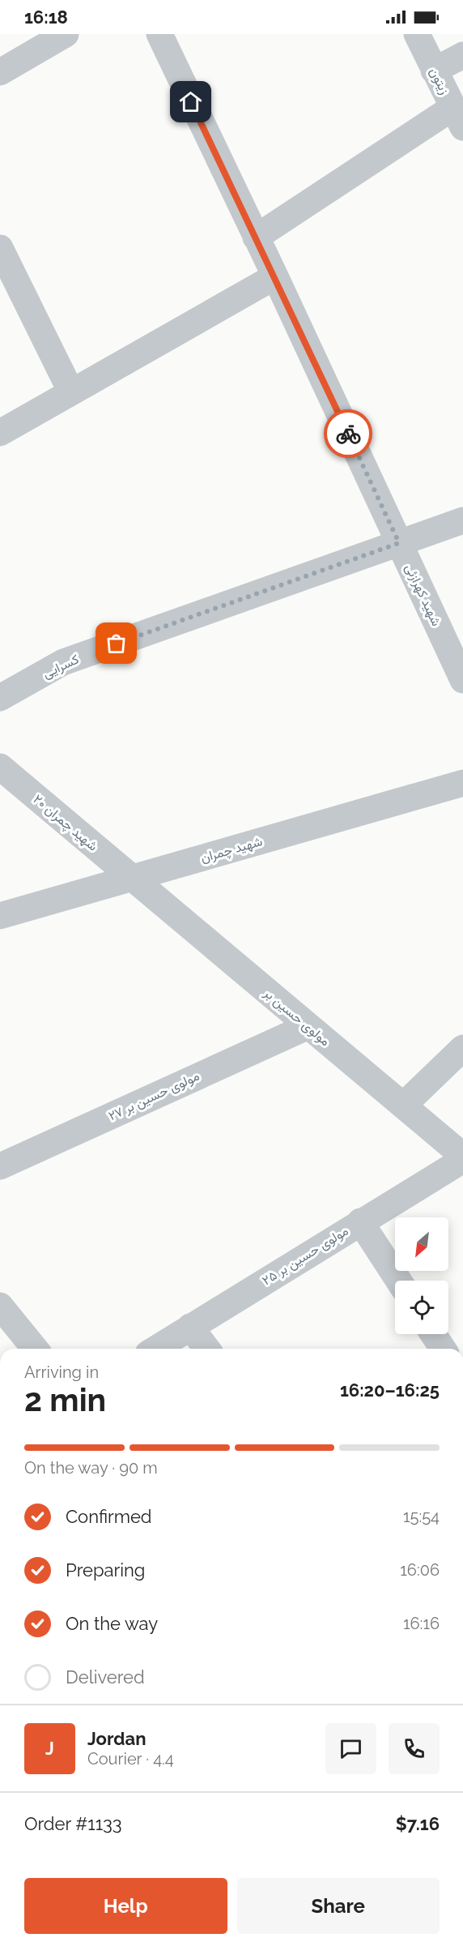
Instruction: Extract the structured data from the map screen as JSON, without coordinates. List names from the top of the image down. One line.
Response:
{"streets":{"street":["زیتون","شهید کهرازئی","کسرایی","شهید چمران ۲۰","شهید چمران","مولوی حسین بر","مولوی حسین بر ۲۷","مولوی حسین بر ۲۵"]},"crossings":[["شهید کهرازئی","کسرایی"],["شهید چمران ۲۰","شهید چمران"],["شهید چمران ۲۰","مولوی حسین بر"],["شهید چمران","مولوی حسین بر"],["مولوی حسین بر","مولوی حسین بر ۲۷"]],"north":"bottom left","page":{"status":"16:18","heading":["2 min","Arriving in","16:20–16:25"],"panel":["Jordan","Courier · 4.4","Order #1133","$7.16"],"bar":"On the way · 90 m","list":[["Confirmed","15:54"],["Preparing","16:06"],["On the way","16:16"],"Delivered"],"round":"J","buttons":["Help","Share"]}}
